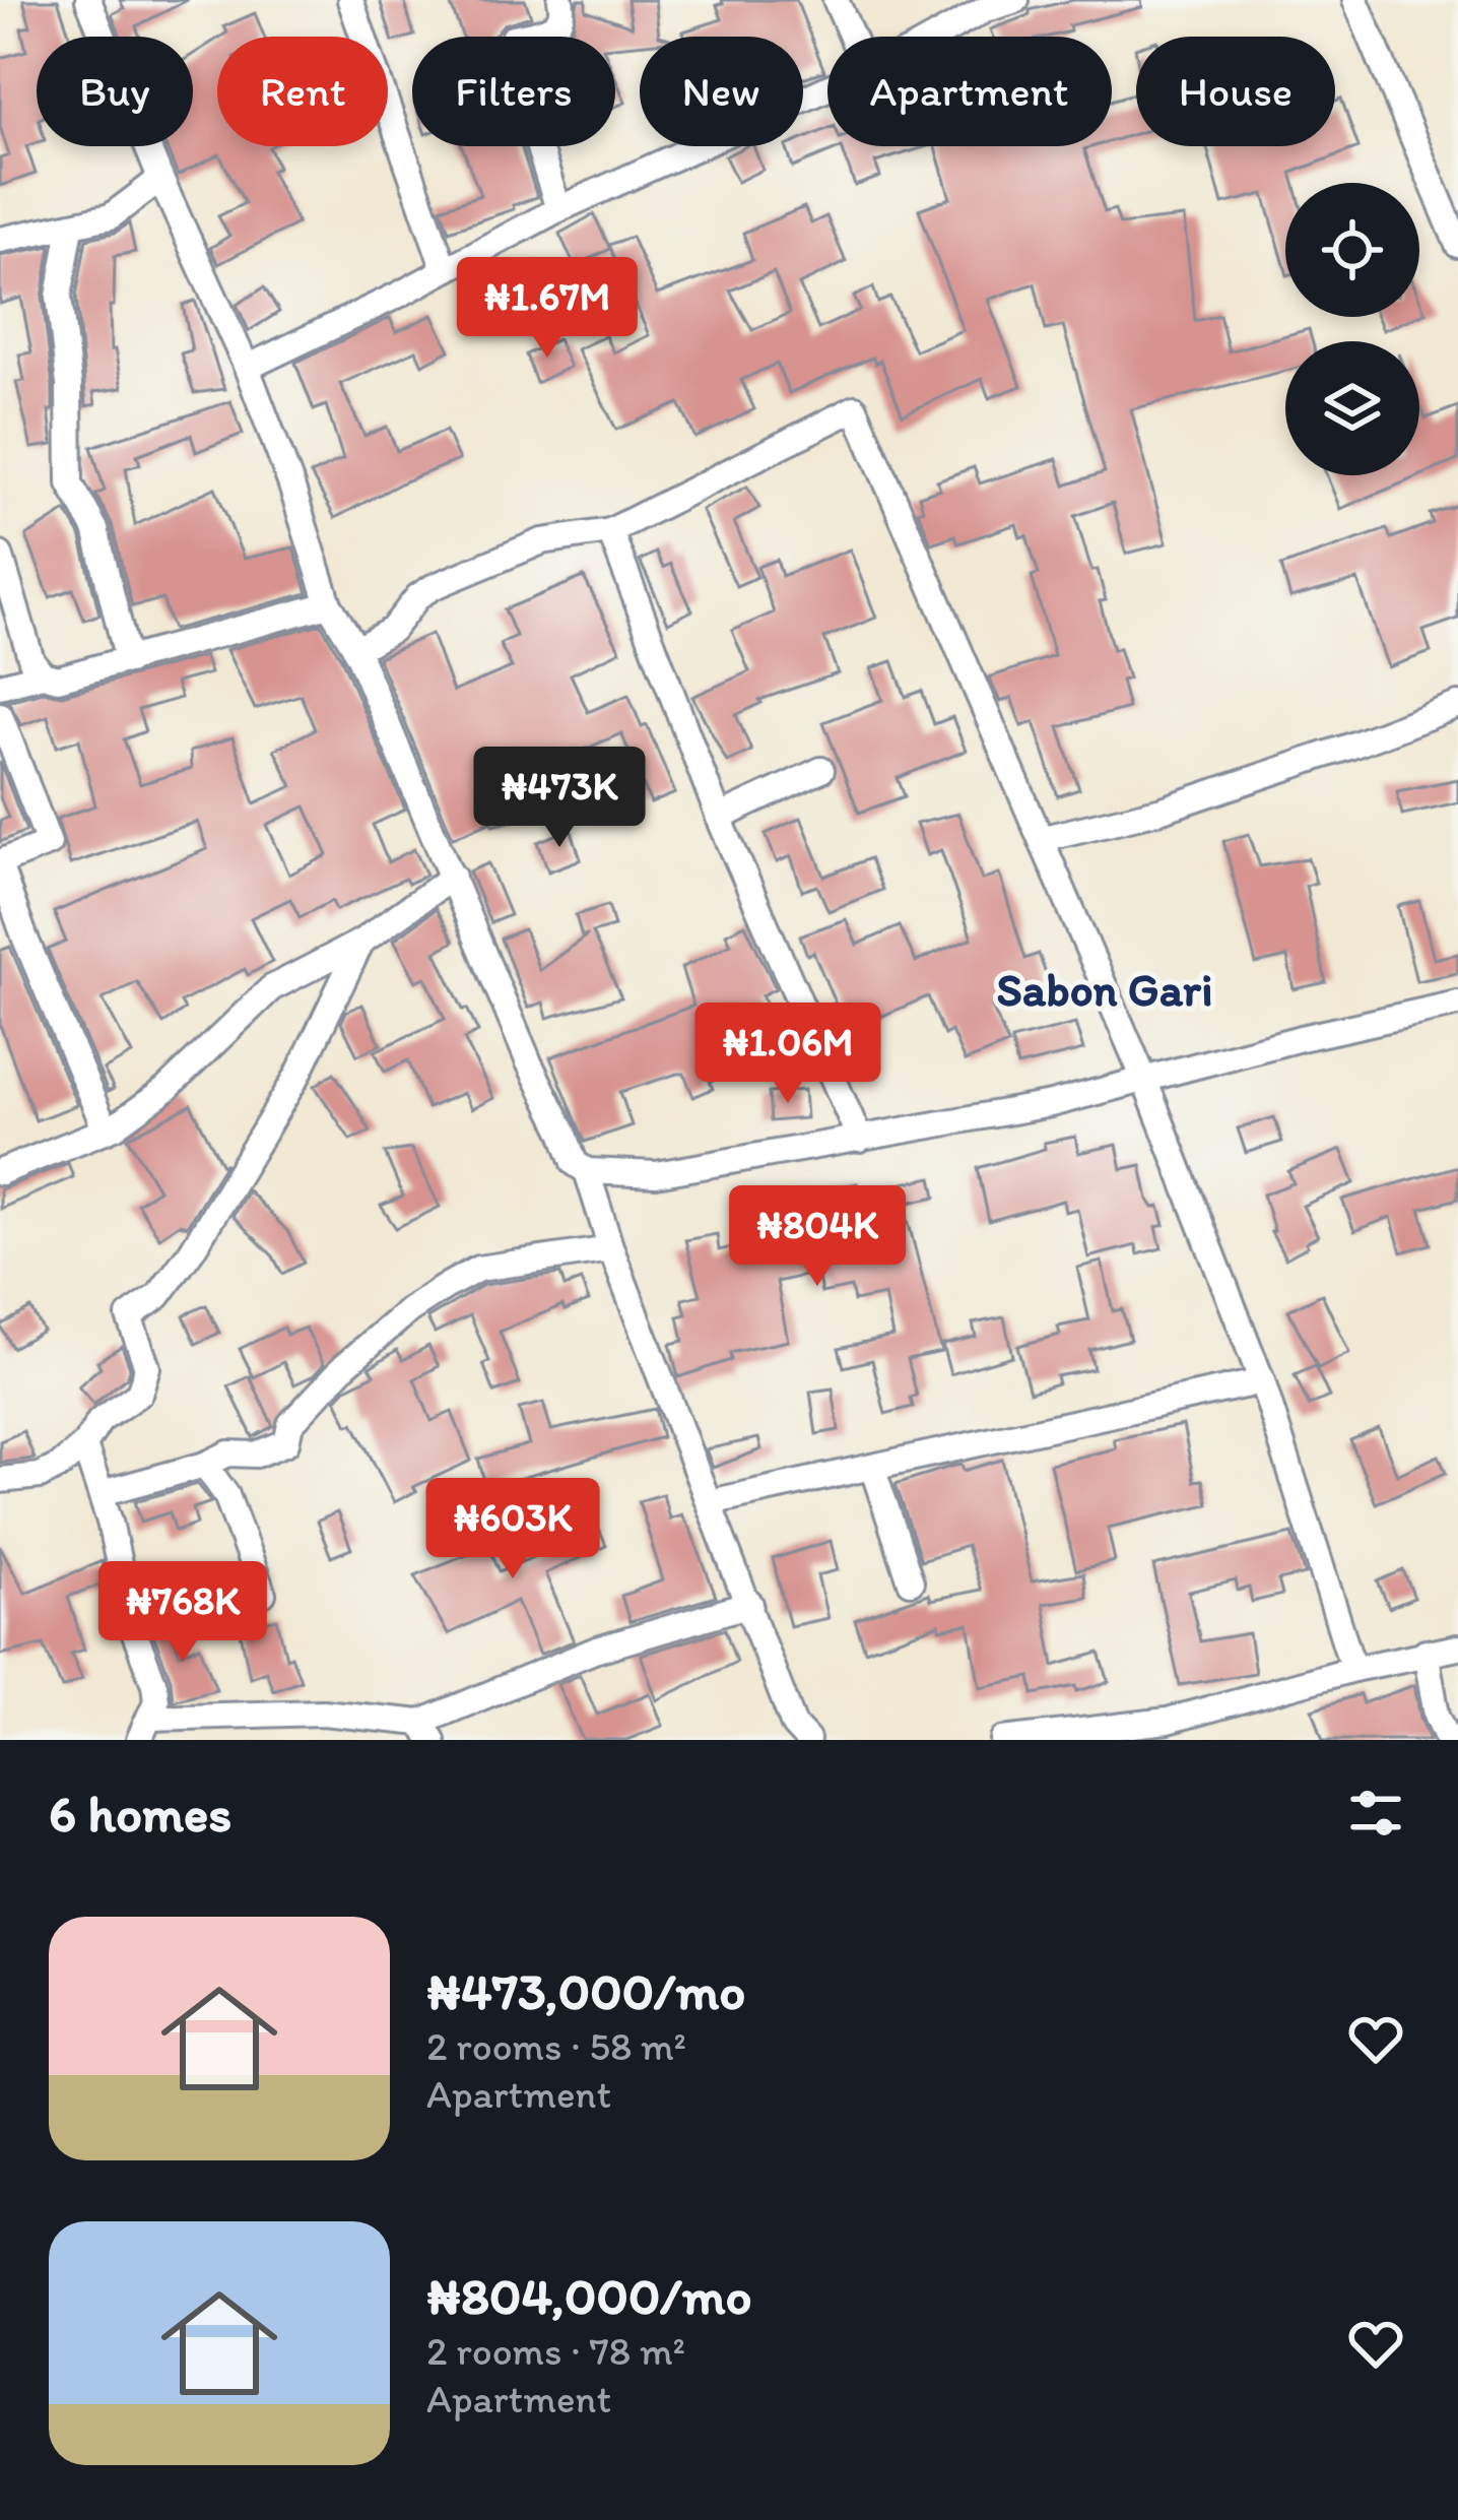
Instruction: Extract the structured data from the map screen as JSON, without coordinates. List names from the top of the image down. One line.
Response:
{"districts":["Sabon Gari"],"page":{"chip":["Buy","Rent","Filters","New","Apartment","House"],"price":["₦1.67M","₦473K","₦1.06M","₦804K","₦603K","₦768K"],"heading":"6 homes","list":[{"name":"₦473,000/mo","note":"2 rooms · 58 m² · Apartment"},{"name":"₦804,000/mo","note":"2 rooms · 78 m² · Apartment"}]}}
